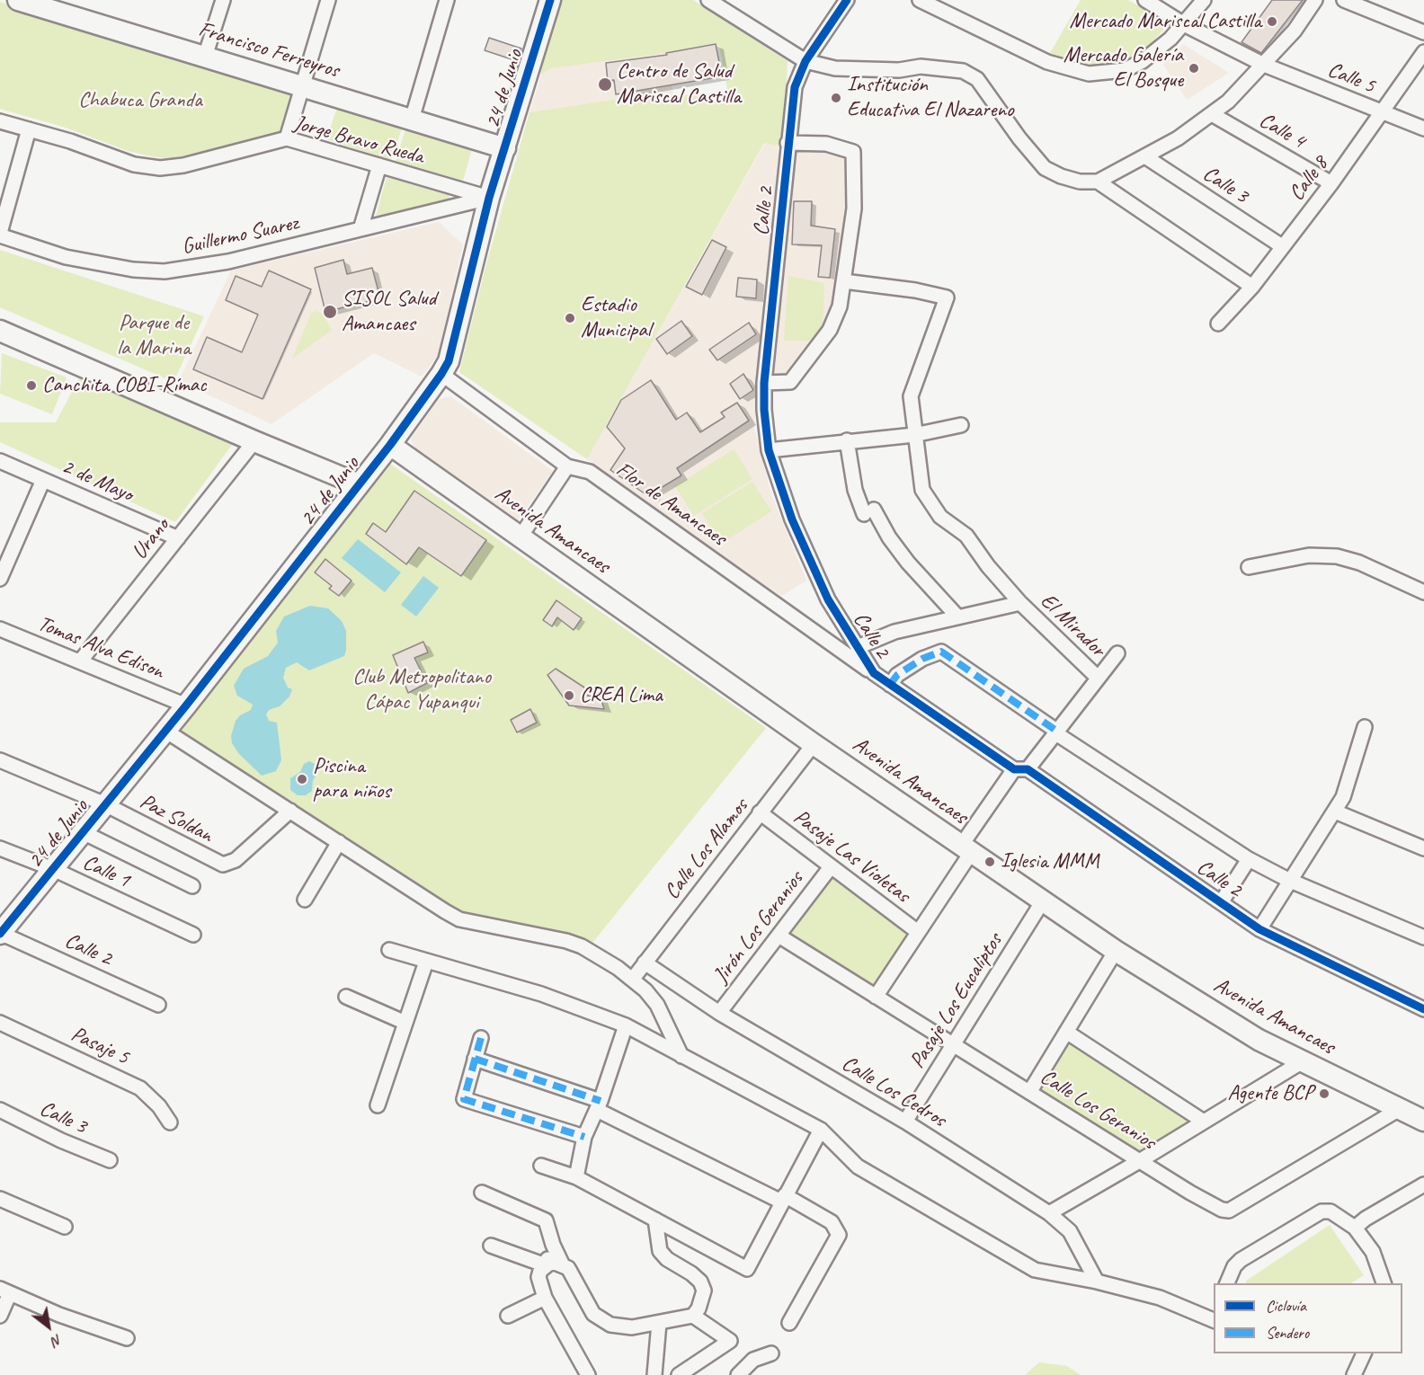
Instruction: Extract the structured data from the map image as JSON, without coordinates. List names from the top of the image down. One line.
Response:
{"streets":{"street":["Francisco Ferreyros","Calle 5","24 de Junio","Calle 4","Jorge Bravo Rueda","Calle 8","Calle 3","Calle 2","Guillermo Suarez","2 de Mayo","Flor de Amancaes","Avenida Amancaes","Urano","El Mirador","Tomas Alva Edison","Paz Soldan","Calle Los Alamos","Pasaje Las Violetas","Calle 1","Jirón Los Geranios","Pasaje Los Eucaliptos","Pasaje 5","Calle Los Cedros","Calle Los Geranios"]},"crossings":[["Francisco Ferreyros","24 de Junio"],["Calle 5","Calle 8"],["24 de Junio","Jorge Bravo Rueda"],["24 de Junio","Calle 2"],["24 de Junio","Guillermo Suarez"],["24 de Junio","Flor de Amancaes"],["24 de Junio","Avenida Amancaes"],["24 de Junio","Tomas Alva Edison"],["24 de Junio","Paz Soldan"],["24 de Junio","Calle 1"],["Calle 4","Calle 8"],["Jorge Bravo Rueda","Guillermo Suarez"],["Calle 8","Calle 3"],["Calle 2","Flor de Amancaes"],["2 de Mayo","Urano"],["Avenida Amancaes","Calle Los Alamos"],["Avenida Amancaes","Pasaje Los Eucaliptos"],["Avenida Amancaes","Calle Los Geranios"],["Urano","Tomas Alva Edison"],["Calle Los Alamos","Pasaje Las Violetas"],["Calle Los Alamos","Calle Los Cedros"],["Pasaje Las Violetas","Jirón Los Geranios"],["Jirón Los Geranios","Calle Los Cedros"],["Jirón Los Geranios","Calle Los Geranios"],["Pasaje Los Eucaliptos","Calle Los Cedros"],["Pasaje Los Eucaliptos","Calle Los Geranios"]],"parks":["Chabuca Granda","Parque de la Marina","Club Metropolitano Cápac Yupanqui"],"places":["Mercado Mariscal Castilla","Mercado Galería El Bosque","Centro de Salud Mariscal Castilla","Institución Educativa El Nazareno","SISOL Salud Amancaes","Estadio Municipal","Canchita COBI-Rímac","CREA Lima","Piscina para niños","Iglesia MMM","Agente BCP"],"legend":["Ciclovía","Sendero"],"north":"bottom right"}
